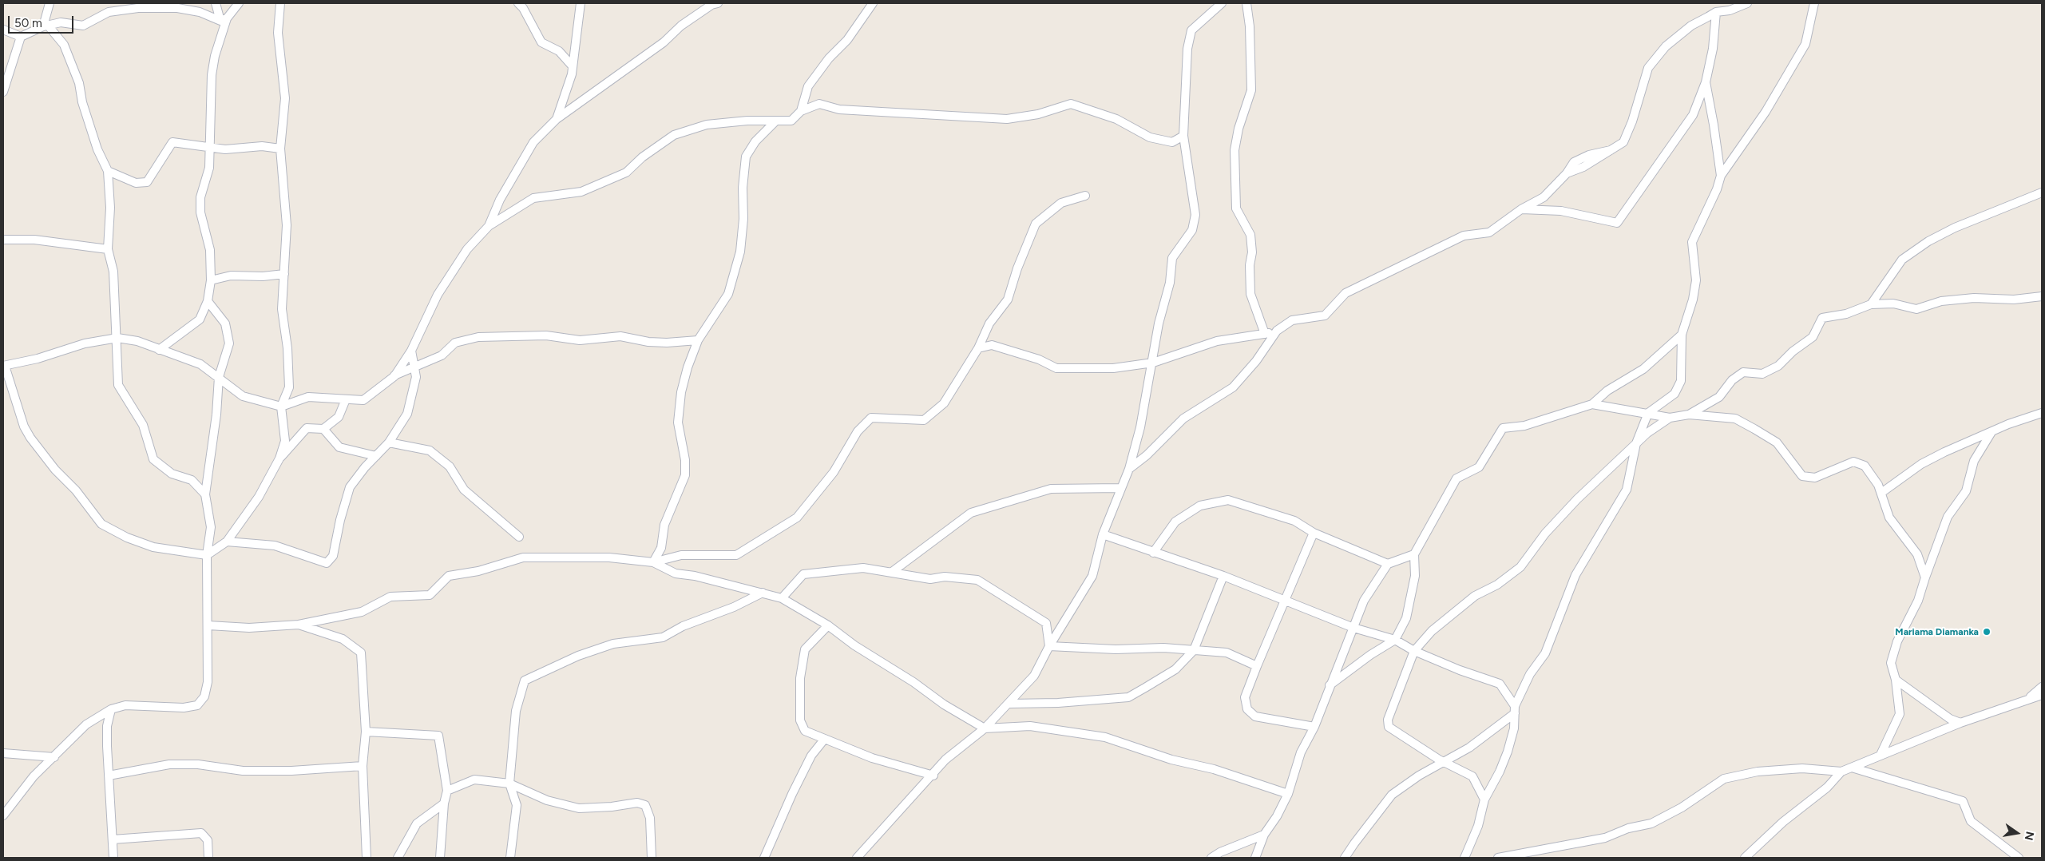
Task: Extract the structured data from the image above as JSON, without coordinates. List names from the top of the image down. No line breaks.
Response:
{"places":["Mariama Diamanka"],"scale_bar":"50 m","north":"right"}
